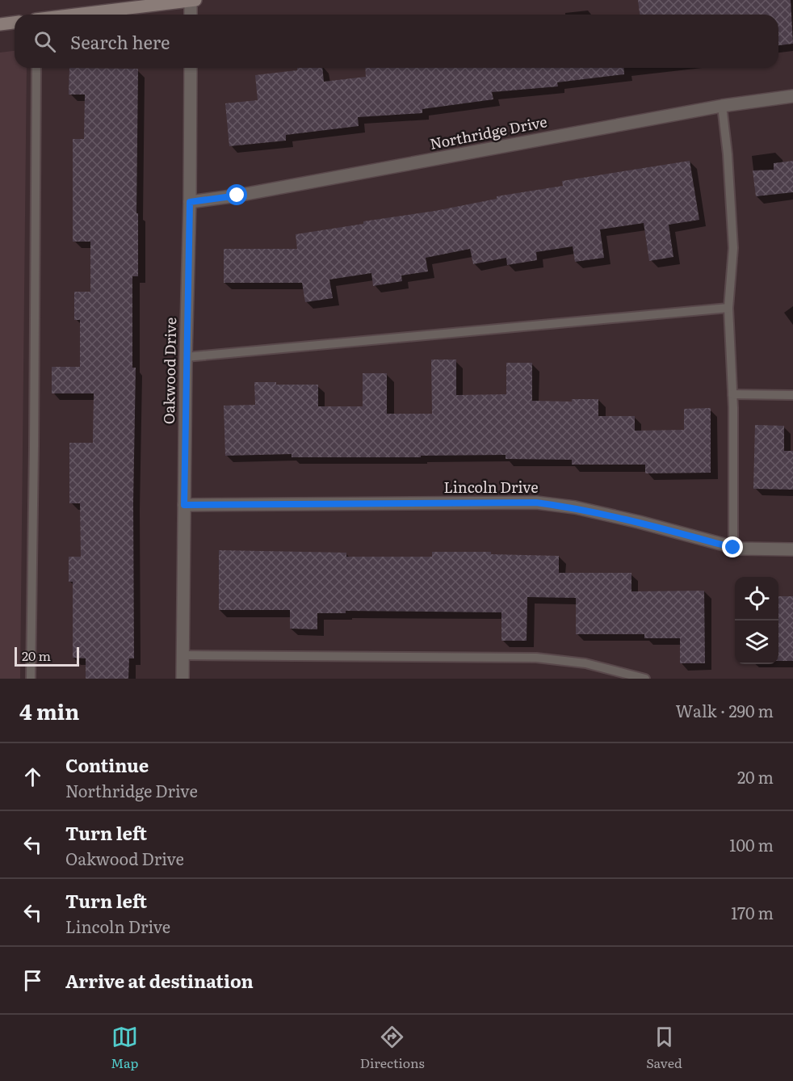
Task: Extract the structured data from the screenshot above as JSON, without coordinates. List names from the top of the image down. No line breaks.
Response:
{"streets":{"street":["Northridge Drive","Oakwood Drive","Lincoln Drive"]},"crossings":[["Northridge Drive","Oakwood Drive"],["Oakwood Drive","Lincoln Drive"]],"scale_bar":"20 m","page":{"search":"Search here","scale":"20 m","heading":["4 min","Walk · 290 m"],"list":[["Continue","Northridge Drive","20 m"],["Turn left","Oakwood Drive","100 m"],["Turn left","Lincoln Drive","170 m"],"Arrive at destination"],"nav":["Map","Directions","Saved"]}}
